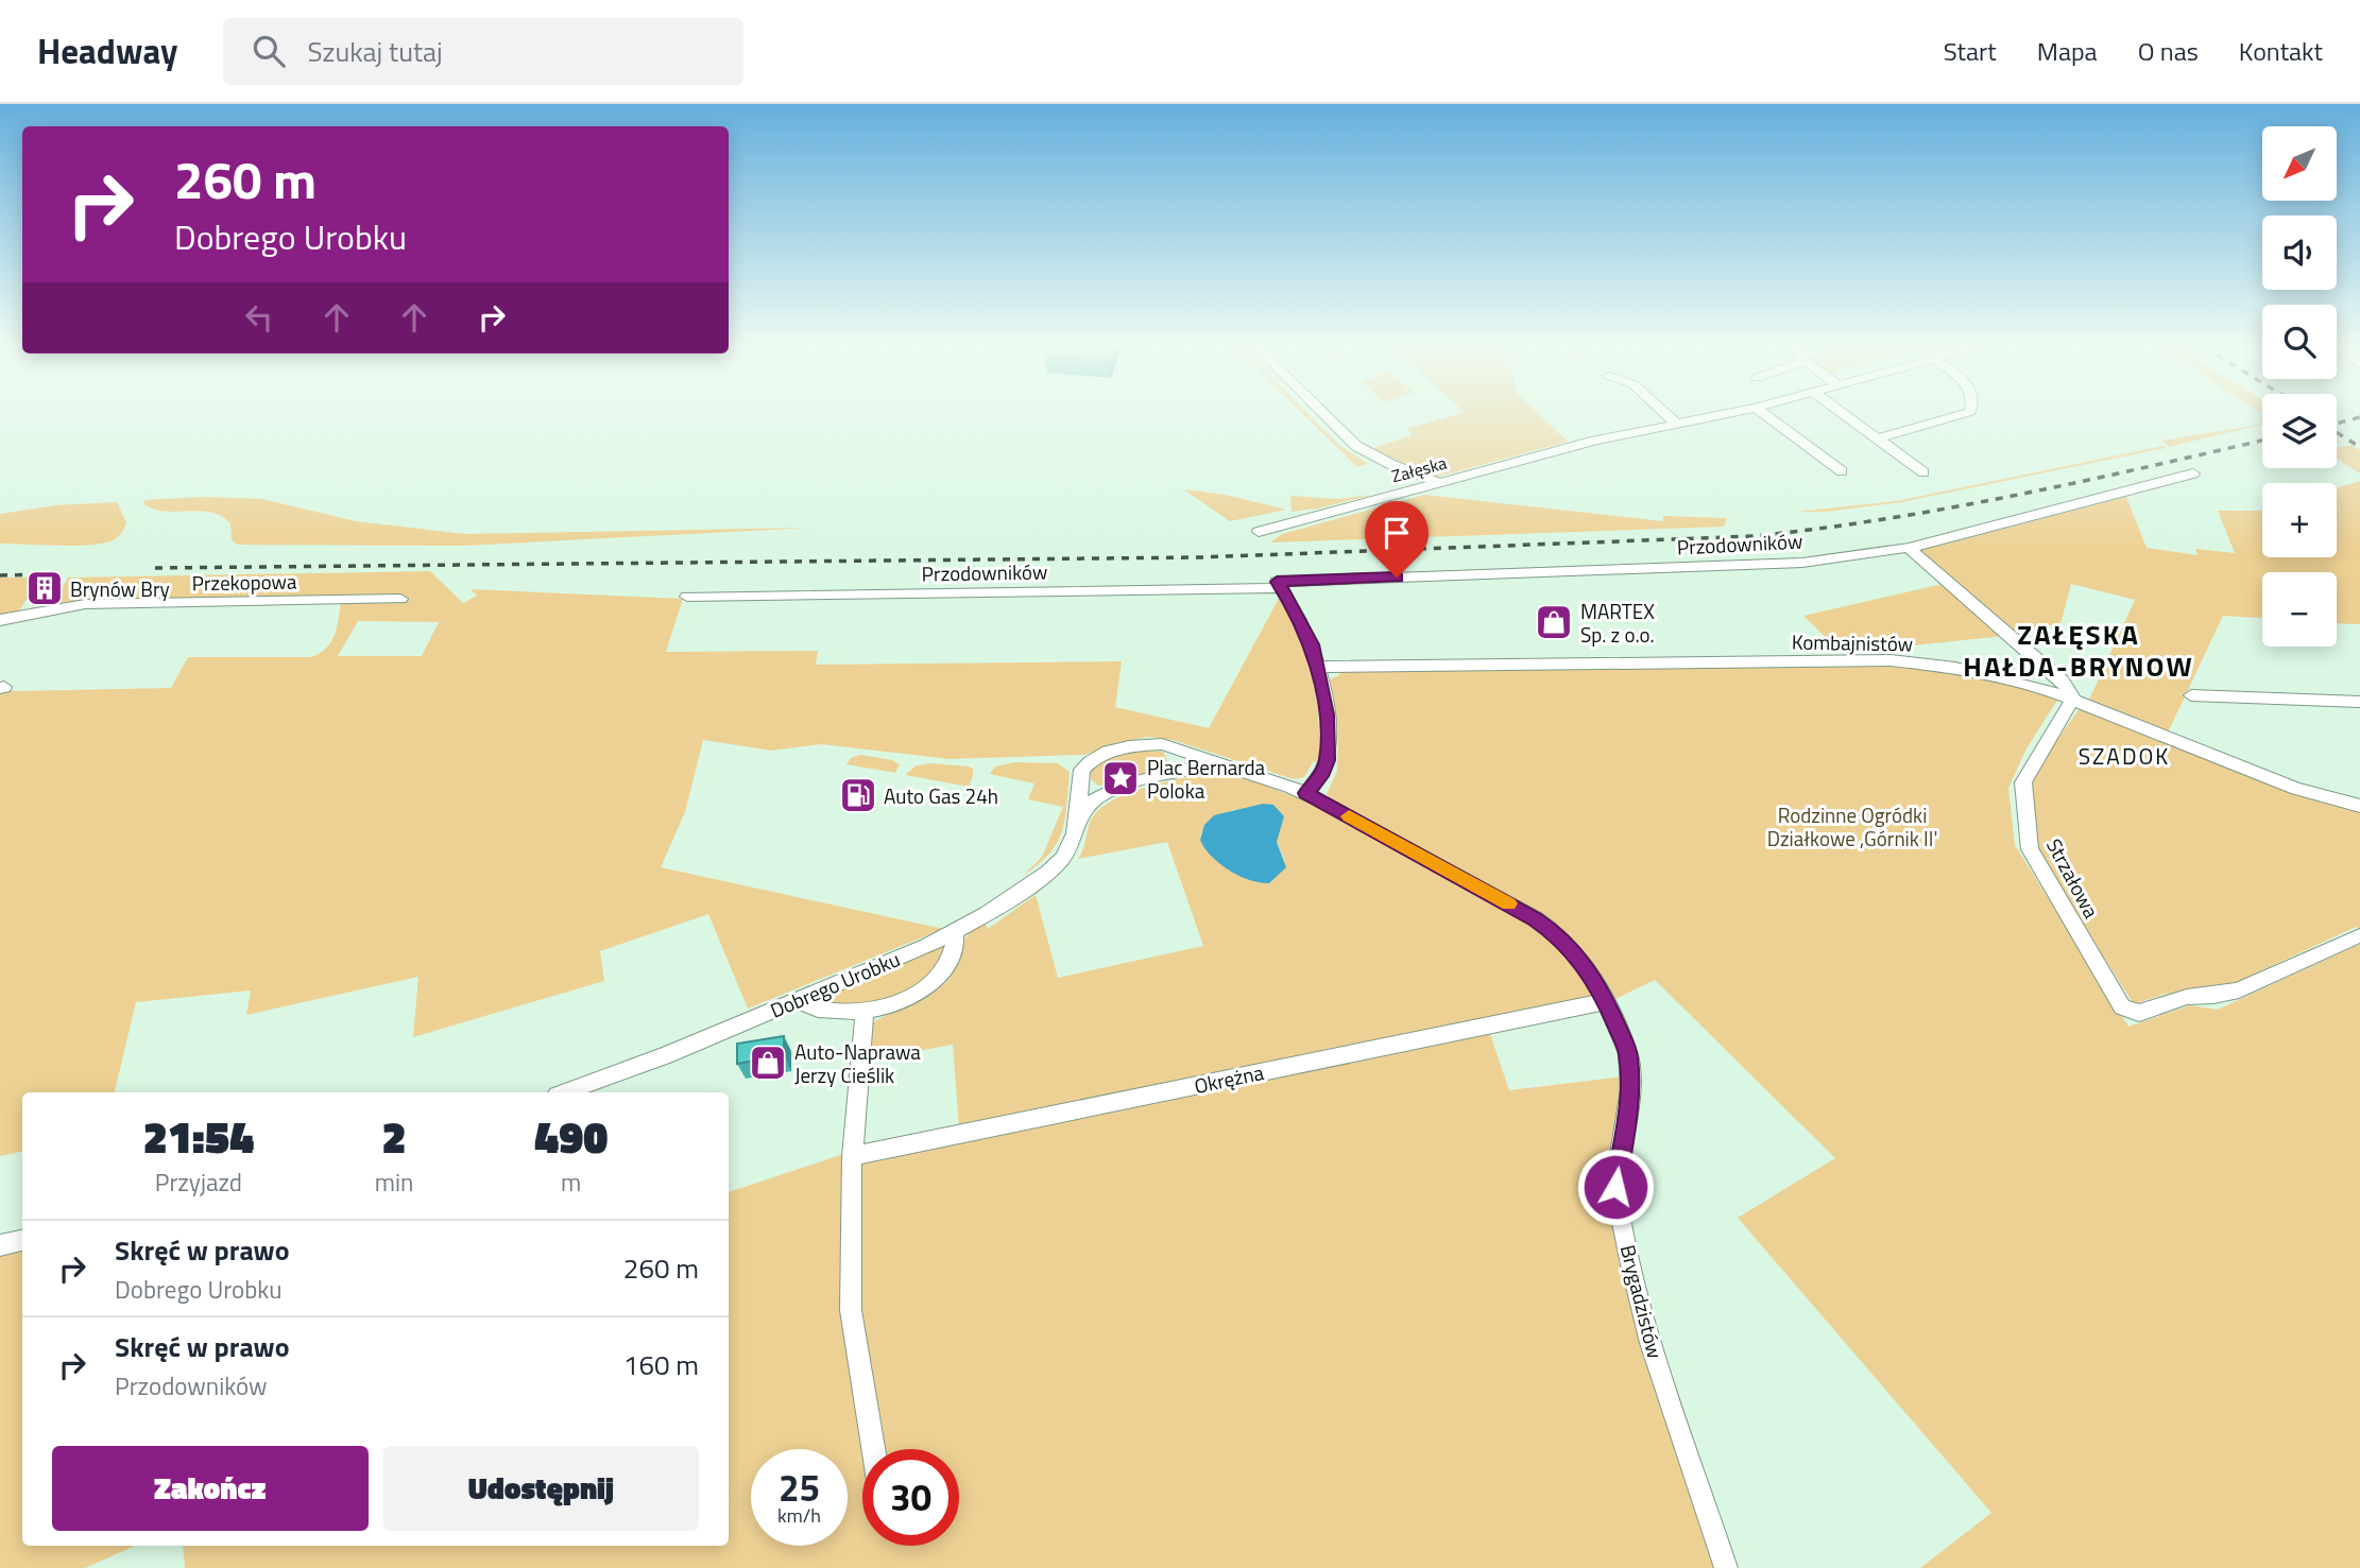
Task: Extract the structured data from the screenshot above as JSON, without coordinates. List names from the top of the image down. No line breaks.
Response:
{"streets":{"street":["Załęska","Przodowników","Przekopowa","Kombajnistów","Strzałowa","Dobrego Urobku","Okrężna","Brygadzistów"]},"crossings":[["Kombajnistów","Strzałowa"],["Okrężna","Brygadzistów"]],"districts":["ZAŁĘSKA HAŁDA-BRYNOW","SZADOK"],"parks":["Rodzinne Ogródki Działkowe ,Górnik II'"],"places":{"building":["Brynów Bry"],"shop":["MARTEX Sp. z o.o.","Auto-Naprawa Jerzy Cieślik"],"place":["Plac Bernarda Poloka"],"fuel station":["Auto Gas 24h"]},"north":"bottom left","page":{"header":"Headway","search":"Szukaj tutaj","nav":["Start","Mapa","O nas","Kontakt"],"map_buttons":["+","−"],"turn":["260 m","Dobrego Urobku"],"eta":["21:54","Przyjazd","2","min","490","m"],"list":[{"name":"Skręć w prawo","note":"Dobrego Urobku","value":"260 m"},{"name":"Skręć w prawo","note":"Przodowników","value":"160 m"}],"buttons":["Zakończ","Udostępnij"],"speed":"25 km/h","limit":"30"}}
